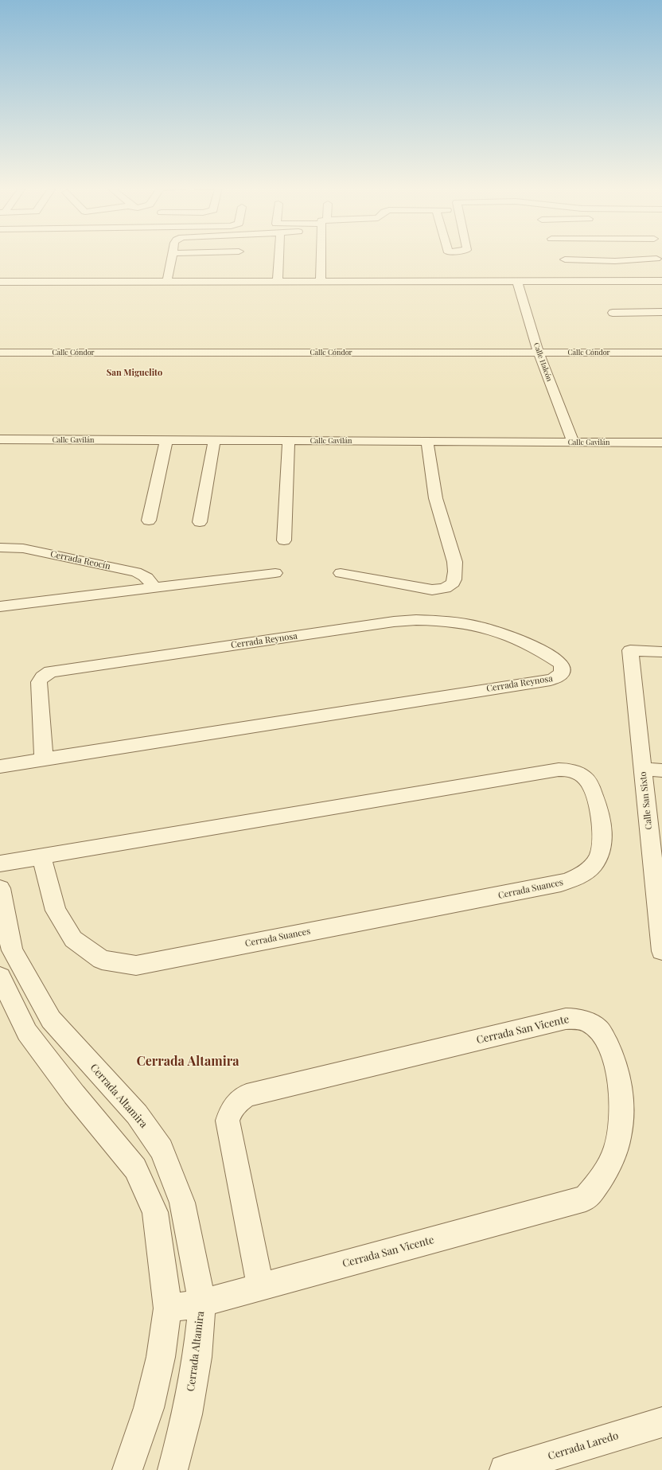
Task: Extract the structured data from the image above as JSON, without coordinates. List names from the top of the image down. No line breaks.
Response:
{"streets":{"street":["Calle Cóndor","Calle Halcón","Calle Gavilán","Cerrada Reocín","Cerrada Reynosa","Calle San Sixto","Cerrada Suances","Cerrada San Vicente","Cerrada Altamira","Cerrada Laredo"]},"crossings":[["Calle Cóndor","Calle Halcón"],["Calle Halcón","Calle Gavilán"],["Cerrada San Vicente","Cerrada Altamira"]],"districts":["San Miguelito","Cerrada Altamira"]}
